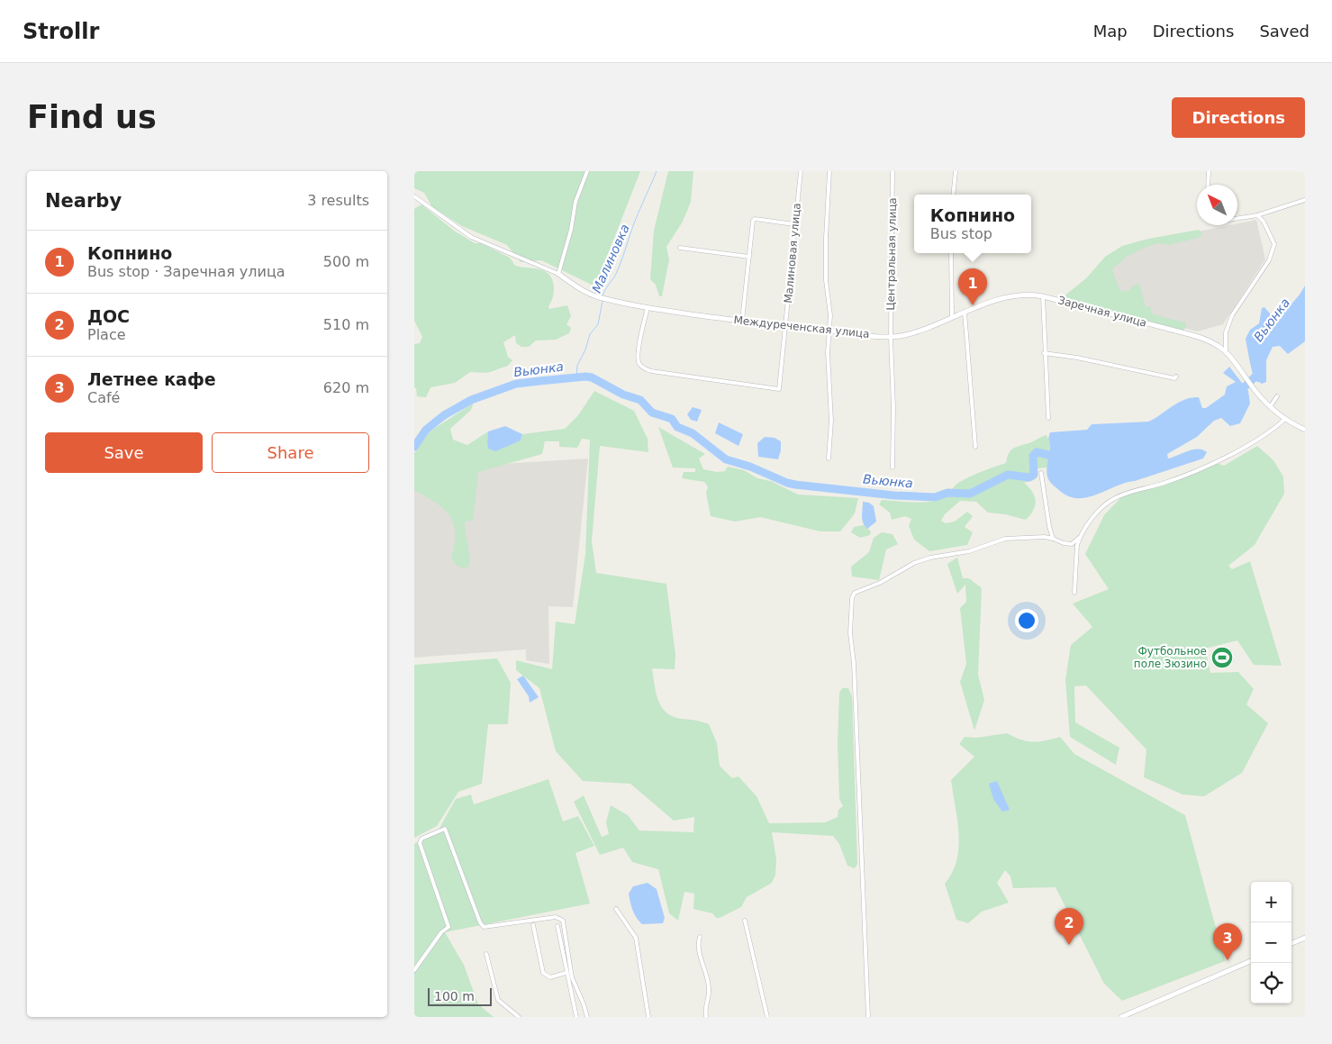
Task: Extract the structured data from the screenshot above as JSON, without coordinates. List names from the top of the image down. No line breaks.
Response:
{"streets":{"street":["Малиновая улица","Центральная улица","Заречная улица","Междуреченская улица"]},"crossings":[["Малиновая улица","Междуреченская улица"],["Центральная улица","Междуреченская улица"],["Заречная улица","Междуреченская улица"]],"water":["Малиновка","Вьюнка"],"places":{"sports":["Футбольное поле Зюзино"]},"scale_bar":"100 m","north":"top left","page":{"header":"Strollr","nav":["Map","Directions","Saved"],"buttons":["Directions",["Save","Share"]],"title":"Find us","heading":["Nearby","3 results"],"popup":["Копнино","Bus stop"],"list":[{"mark":"1","name":"Копнино","note":"Bus stop · Заречная улица","value":"500 m"},{"mark":"2","name":"ДОС","note":"Place","value":"510 m"},{"mark":"3","name":"Летнее кафе","note":"Café","value":"620 m"}],"pins":["1","2","3"],"map_buttons":["+","−"],"scale":"100 m"}}
